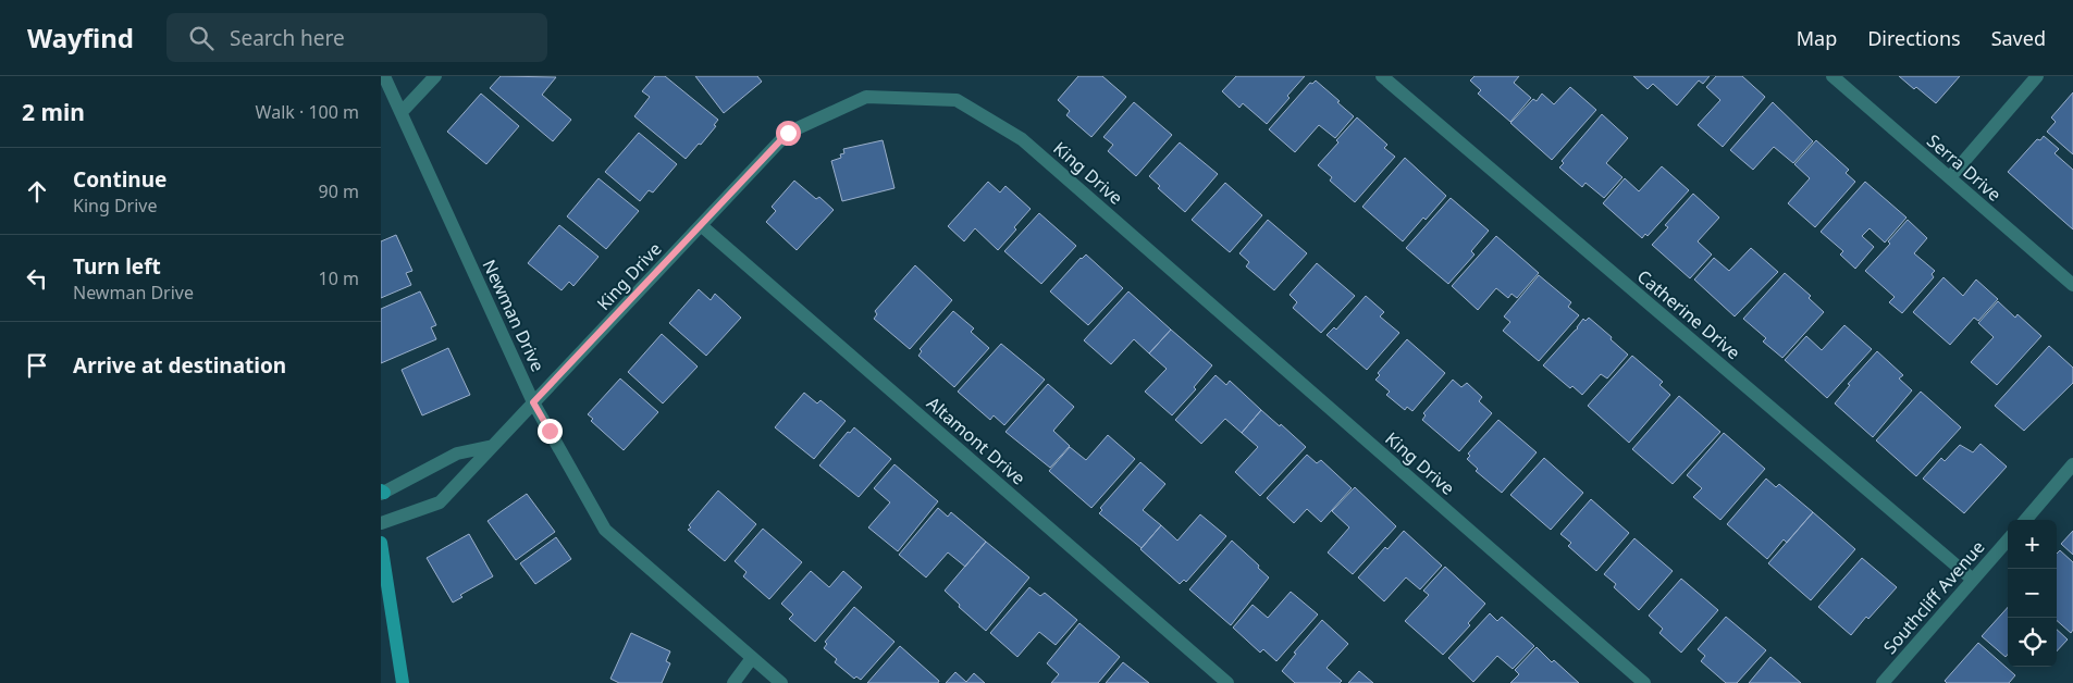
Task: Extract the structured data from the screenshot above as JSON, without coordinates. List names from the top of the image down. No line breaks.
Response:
{"streets":{"street":["Serra Drive","King Drive","Catherine Drive","Newman Drive","Altamont Drive","Southcliff Avenue"]},"crossings":[["King Drive","Newman Drive"],["King Drive","Altamont Drive"],["Catherine Drive","Southcliff Avenue"]],"page":{"header":"Wayfind","search":"Search here","nav":["Map","Directions","Saved"],"heading":["2 min","Walk · 100 m"],"list":[["Continue","King Drive","90 m"],["Turn left","Newman Drive","10 m"],"Arrive at destination"],"map_buttons":["+","−"]}}
